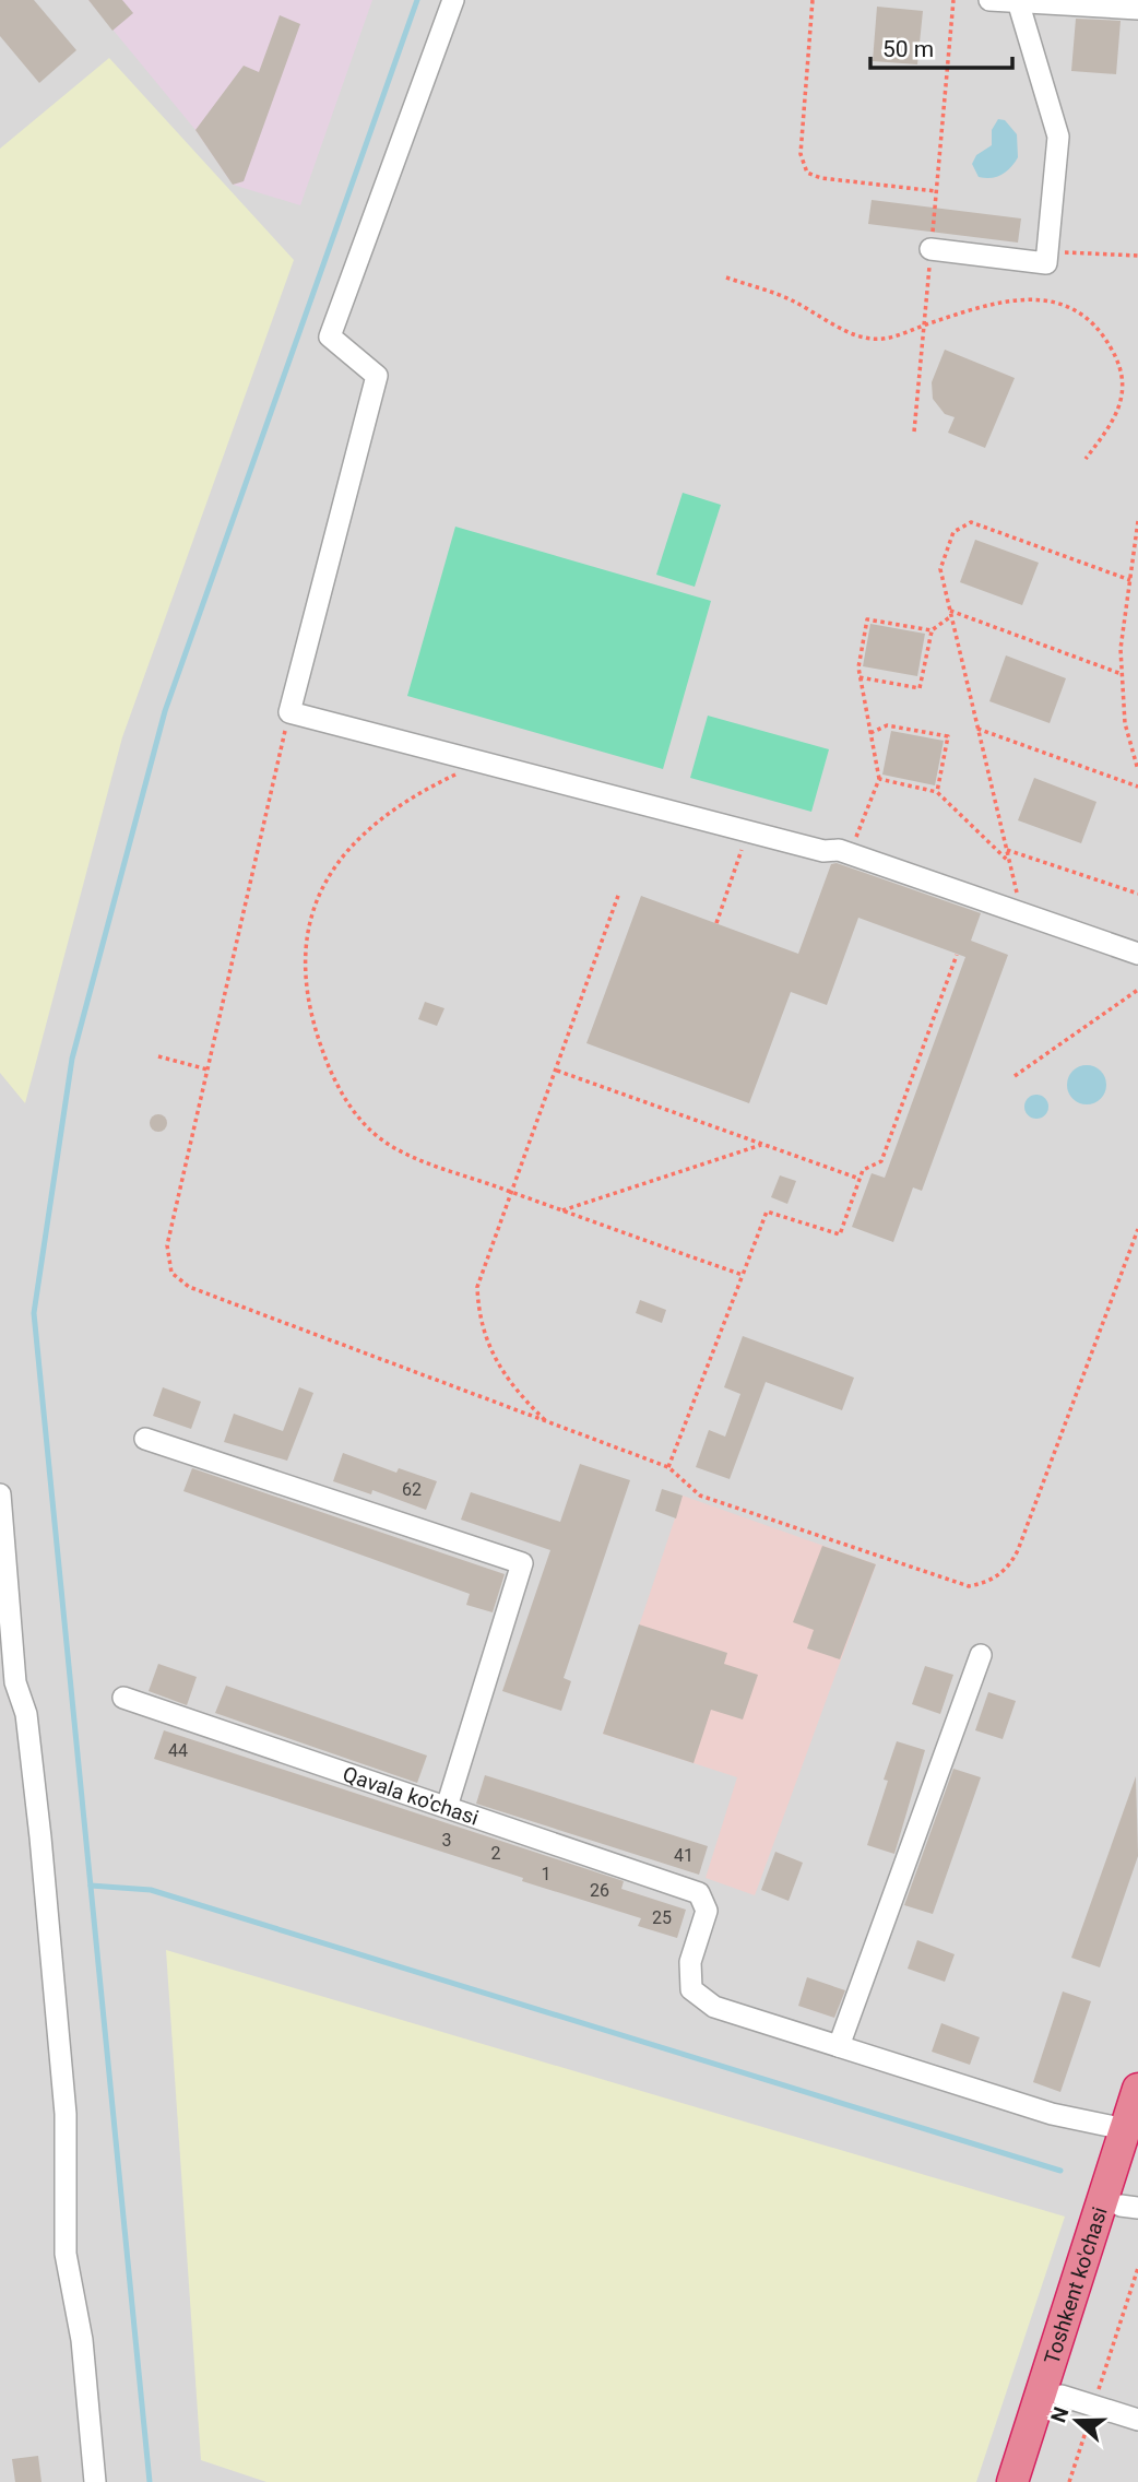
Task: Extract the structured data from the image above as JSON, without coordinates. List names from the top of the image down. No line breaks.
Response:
{"streets":{"highway":["Toshkent ko'chasi"],"street":["Qavala ko'chasi"]},"house_numbers":["62","44","3","2","41","1","26","25"],"scale_bar":"50 m","north":"left"}
